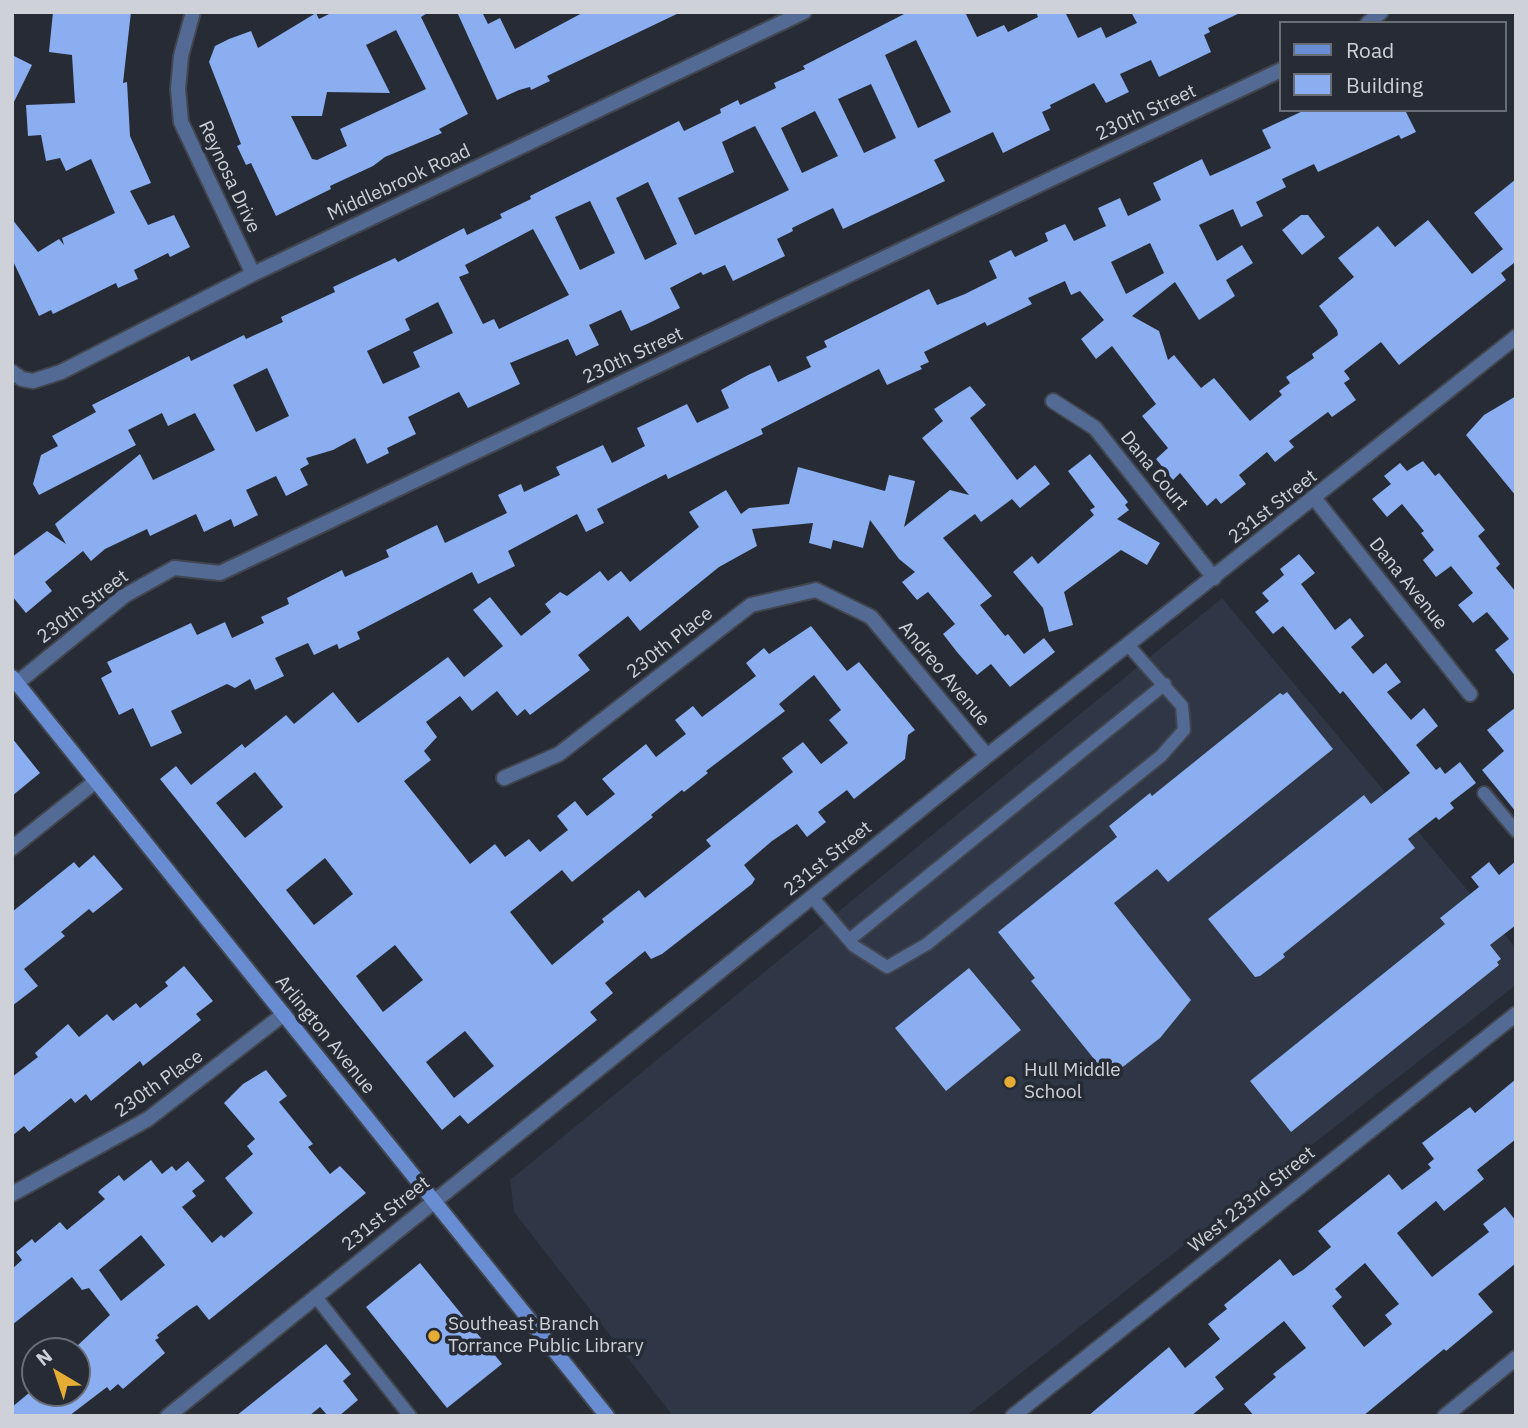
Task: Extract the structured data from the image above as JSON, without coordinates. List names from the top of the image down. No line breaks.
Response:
{"streets":{"main road":["Arlington Avenue"],"street":["230th Street","Reynosa Drive","Middlebrook Road","Dana Court","231st Street","Dana Avenue","230th Place","Andreo Avenue","West 233rd Street"]},"crossings":[["230th Street","Arlington Avenue"],["Reynosa Drive","Middlebrook Road"],["Dana Court","231st Street"],["231st Street","Dana Avenue"],["231st Street","Andreo Avenue"],["231st Street","Arlington Avenue"],["230th Place","Andreo Avenue"],["230th Place","Arlington Avenue"]],"places":["Hull Middle School","Southeast Branch Torrance Public Library"],"legend":["Road","Building"],"north":"top left"}
